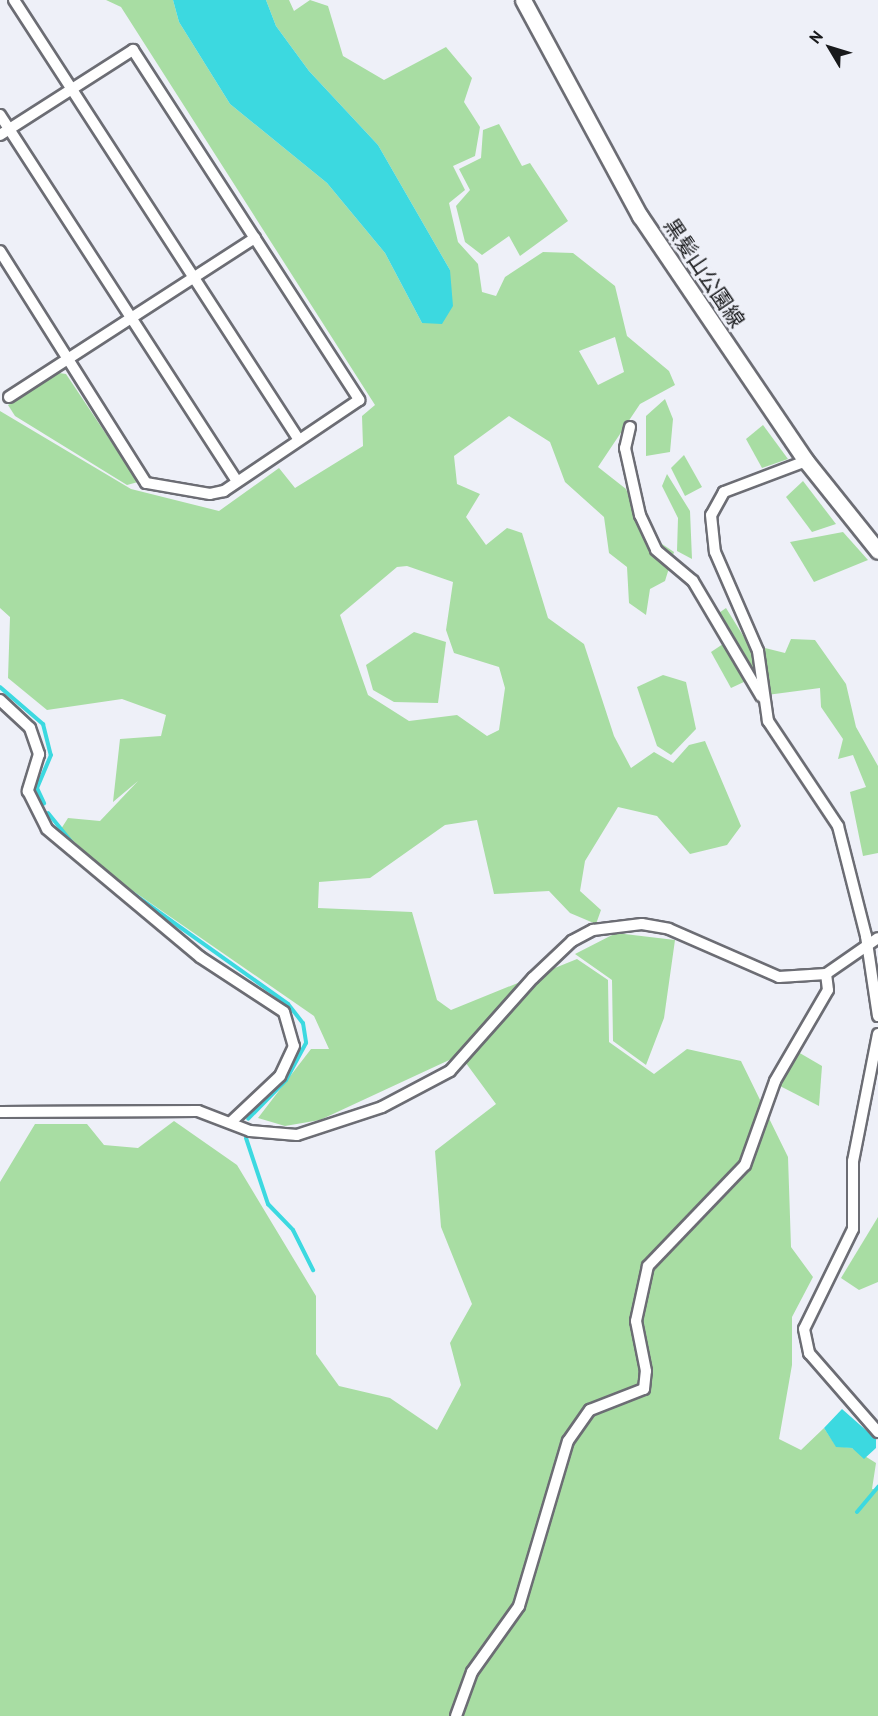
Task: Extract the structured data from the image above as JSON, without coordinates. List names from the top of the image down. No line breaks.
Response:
{"streets":{"main road":["黒髪山公園線"]},"north":"top left"}
